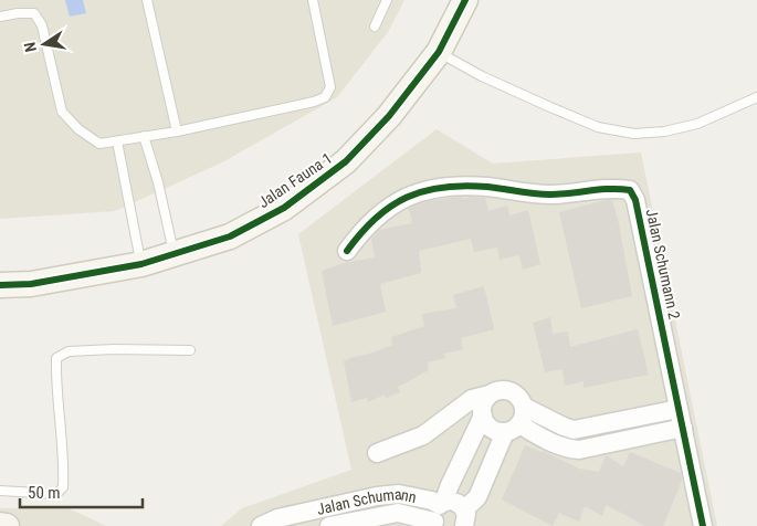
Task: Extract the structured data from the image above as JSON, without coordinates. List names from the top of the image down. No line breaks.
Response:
{"streets":{"street":["Jalan Fauna 1","Jalan Schumann 2","Jalan Schumann"]},"scale_bar":"50 m","north":"left"}
